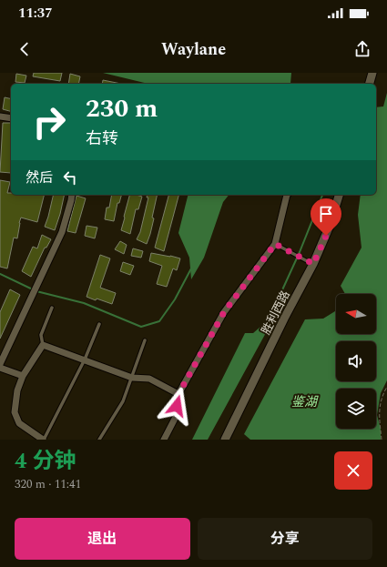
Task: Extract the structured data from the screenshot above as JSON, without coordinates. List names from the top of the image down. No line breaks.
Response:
{"streets":{"street":["胜利西路"]},"water":["鉴湖"],"north":"left","page":{"status":"11:37","header":"Waylane","turn":["230 m","右转"],"then":"然后","heading":["4 分钟","320 m · 11:41"],"buttons":["退出","分享"]}}
